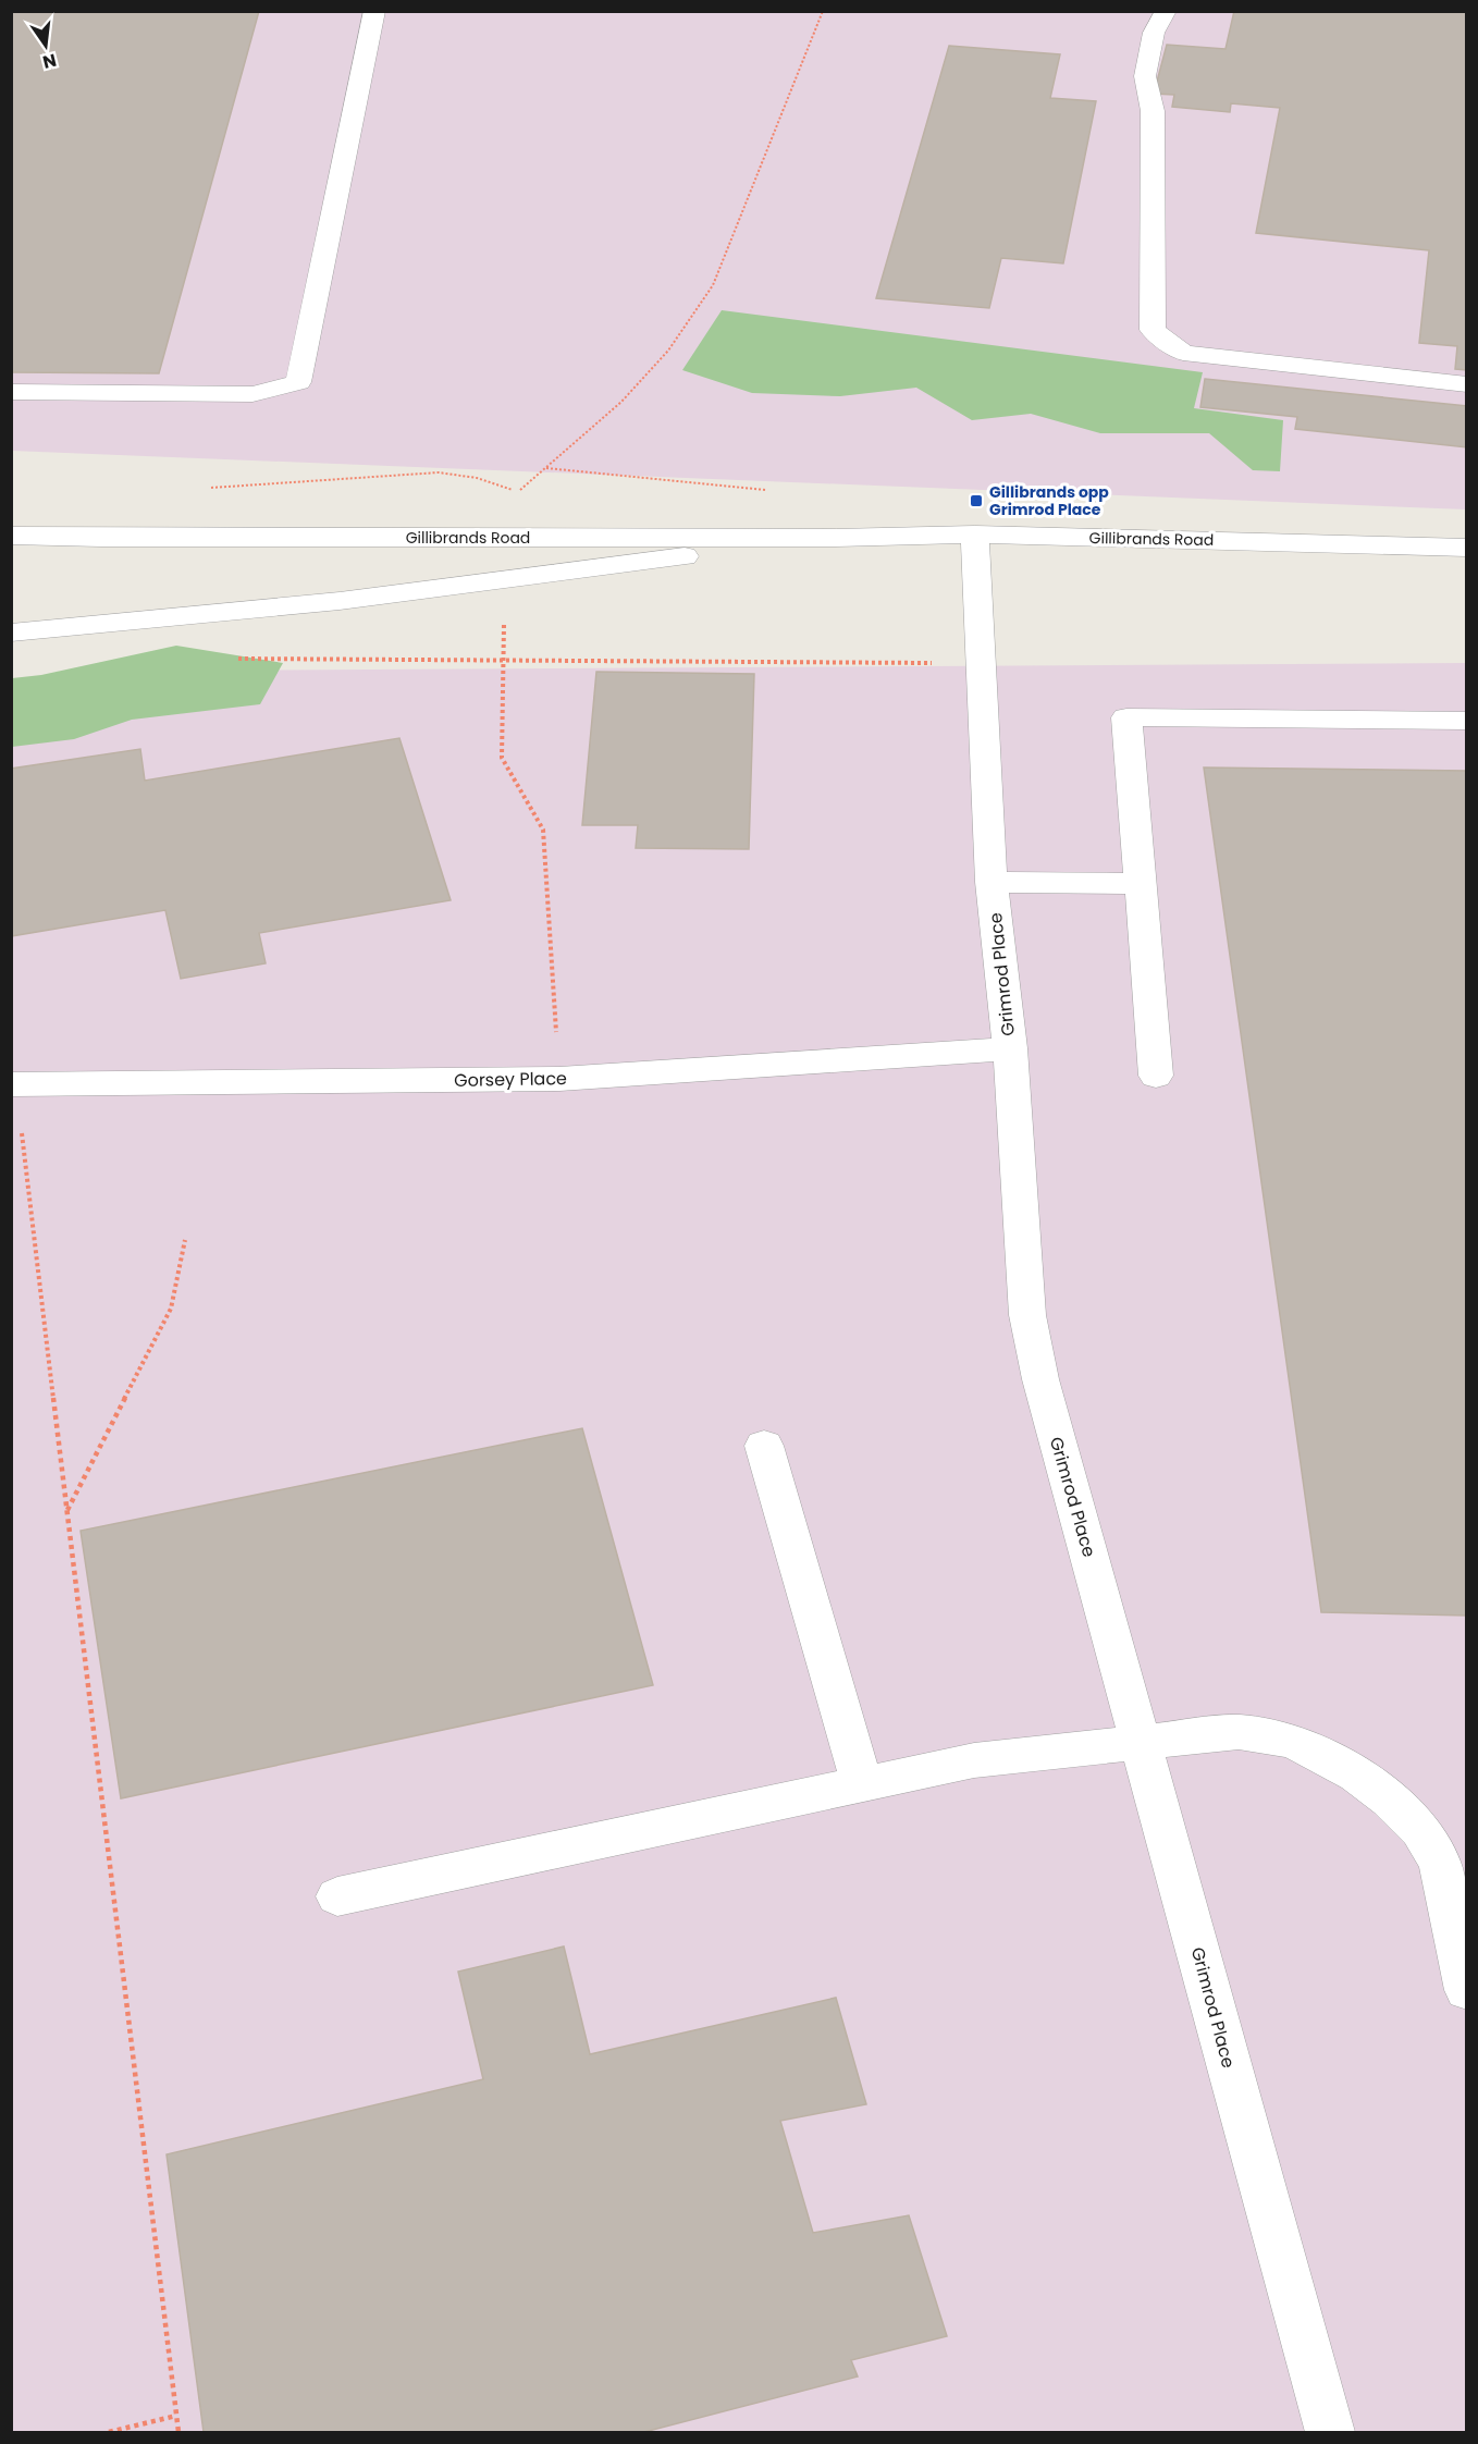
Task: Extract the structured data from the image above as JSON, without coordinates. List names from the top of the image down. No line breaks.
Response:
{"streets":{"street":["Gillibrands Road","Grimrod Place","Gorsey Place"]},"crossings":[["Gillibrands Road","Grimrod Place"],["Grimrod Place","Gorsey Place"]],"places":{"transit":["Gillibrands opp Grimrod Place"]},"north":"bottom"}
